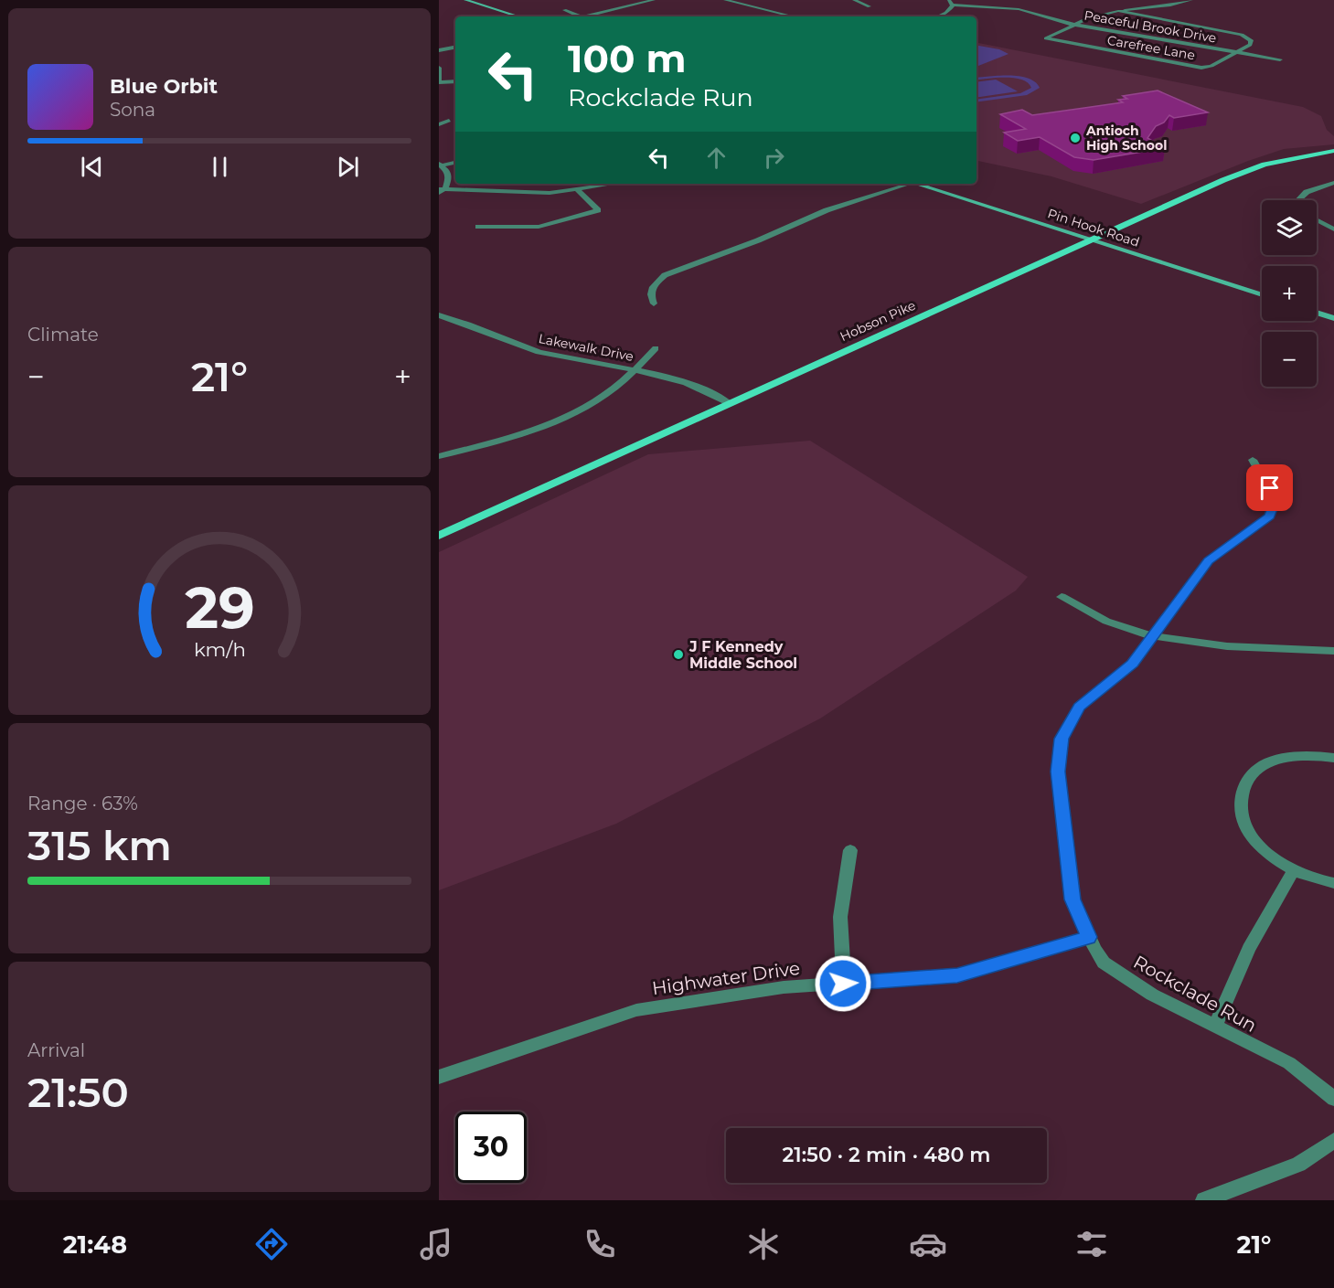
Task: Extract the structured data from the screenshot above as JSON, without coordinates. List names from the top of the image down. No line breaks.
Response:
{"streets":{"main road":["Hobson Pike"],"street":["Peaceful Brook Drive","Carefree Lane","Pin Hook Road","Lakewalk Drive","Highwater Drive","Rockclade Run"]},"crossings":[["Peaceful Brook Drive","Carefree Lane"],["Pin Hook Road","Hobson Pike"],["Hobson Pike","Lakewalk Drive"],["Highwater Drive","Rockclade Run"]],"places":["Antioch High School","J F Kennedy Middle School"],"page":{"turn":["100 m","Rockclade Run"],"song":["Blue Orbit","Sona"],"map_buttons":["+","−"],"tile":["Climate",["Range · 63%","315 km"],["Arrival","21:50"]],"heat":["−","21°","+"],"limit":"30","trip":"21:50 · 2 min · 480 m","tabs":["21:48","21°"],"gauge":["29","km/h"]}}
